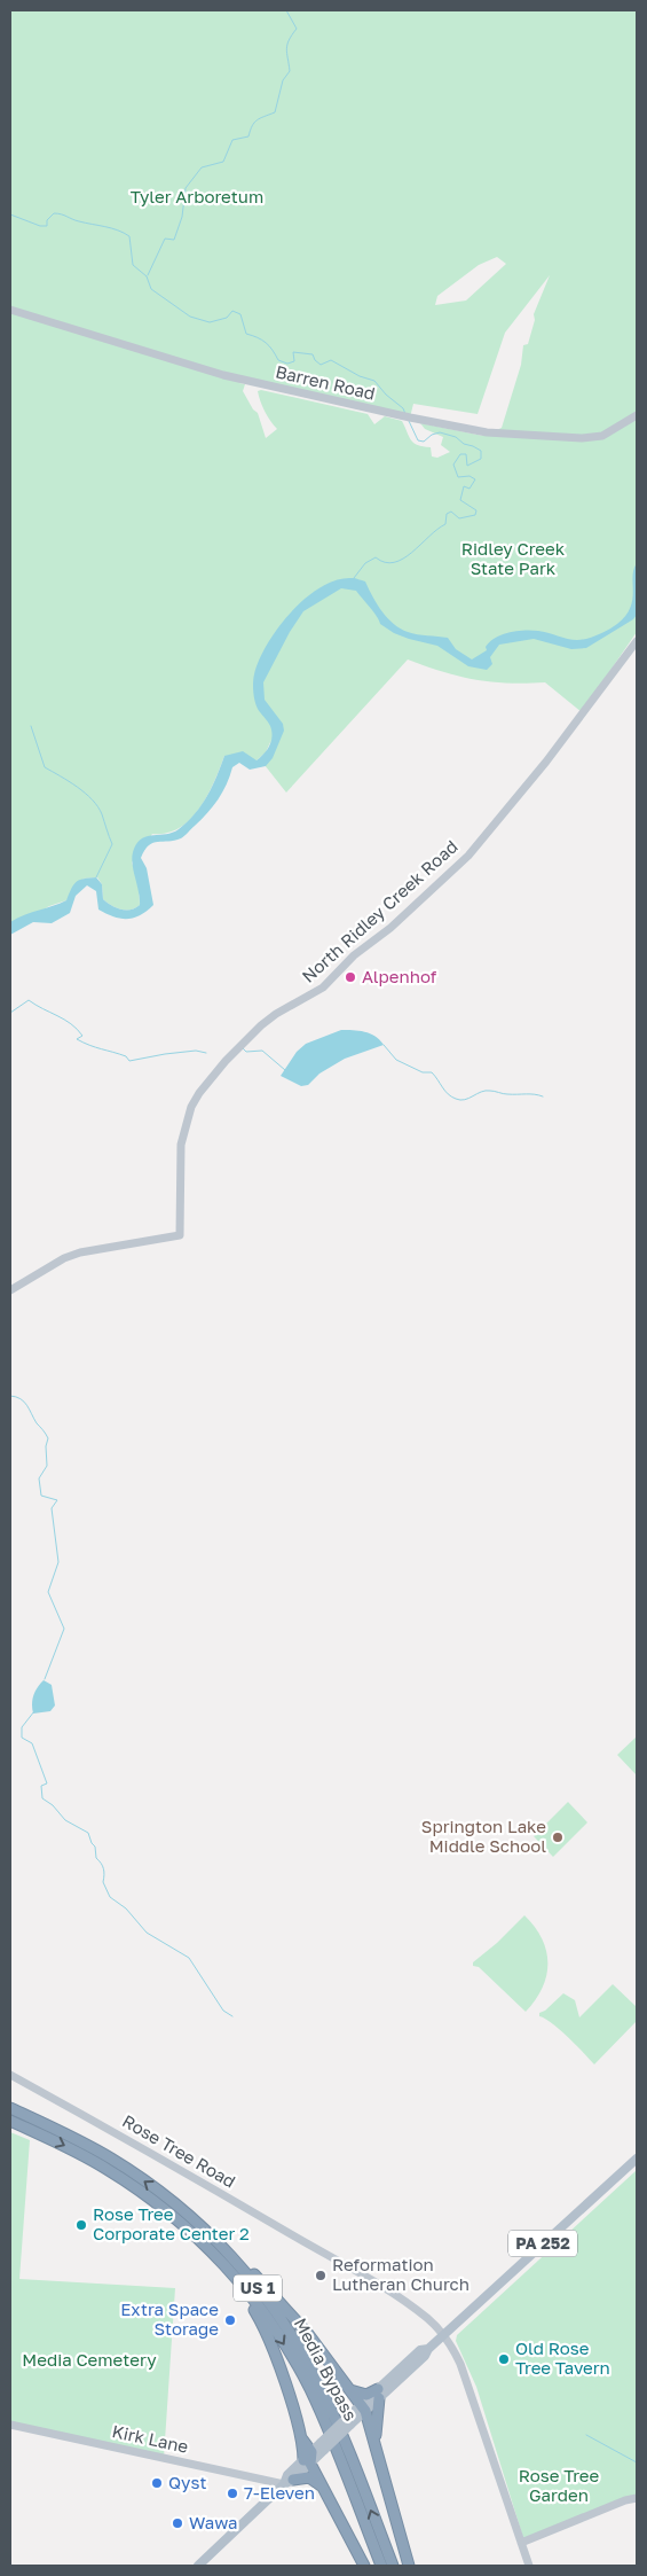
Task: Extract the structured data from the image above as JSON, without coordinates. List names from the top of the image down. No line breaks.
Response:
{"streets":{"highway":["US 1","Media Bypass"],"main road":["PA 252"],"street":["Barren Road","North Ridley Creek Road","Rose Tree Road","Kirk Lane"]},"crossings":[["Rose Tree Road","PA 252"],["PA 252","Kirk Lane"]],"parks":["Tyler Arboretum","Ridley Creek State Park","Media Cemetery","Rose Tree Garden"],"places":["Alpenhof","Springton Lake Middle School","Rose Tree Corporate Center 2","Reformation Lutheran Church","Extra Space Storage","Old Rose Tree Tavern","Qyst","7-Eleven","Wawa"]}
